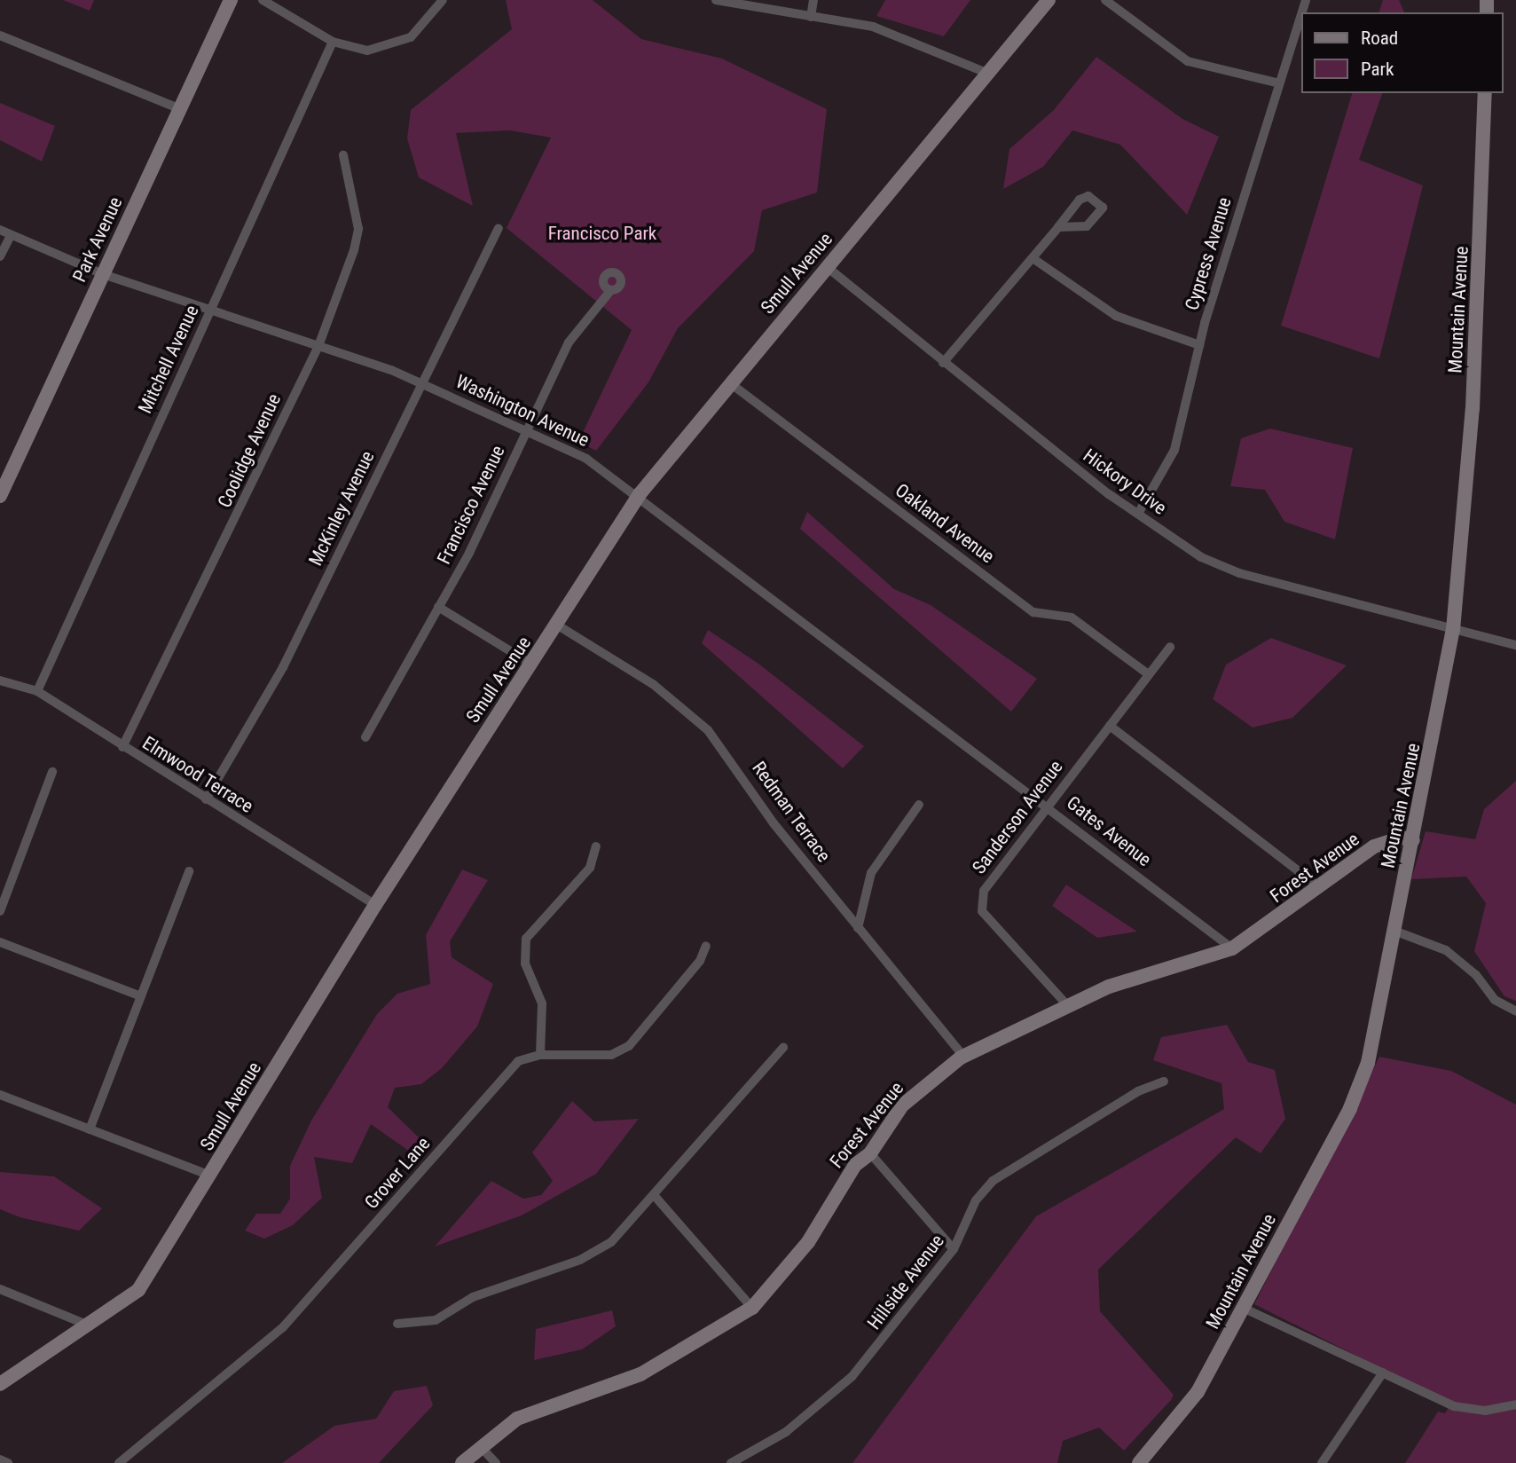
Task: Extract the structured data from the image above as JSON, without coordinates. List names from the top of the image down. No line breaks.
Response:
{"streets":{"street":["Park Avenue","Cypress Avenue","Smull Avenue","Mountain Avenue","Mitchell Avenue","Washington Avenue","Coolidge Avenue","Hickory Drive","Francisco Avenue","McKinley Avenue","Oakland Avenue","Elmwood Terrace","Redman Terrace","Sanderson Avenue","Gates Avenue","Forest Avenue","Grover Lane","Hillside Avenue"]},"crossings":[["Park Avenue","Washington Avenue"],["Cypress Avenue","Hickory Drive"],["Smull Avenue","Washington Avenue"],["Smull Avenue","Hickory Drive"],["Smull Avenue","Oakland Avenue"],["Smull Avenue","Elmwood Terrace"],["Smull Avenue","Redman Terrace"],["Mountain Avenue","Hickory Drive"],["Mountain Avenue","Forest Avenue"],["Mitchell Avenue","Washington Avenue"],["Mitchell Avenue","Elmwood Terrace"],["Washington Avenue","Coolidge Avenue"],["Washington Avenue","Francisco Avenue"],["Washington Avenue","McKinley Avenue"],["Washington Avenue","Gates Avenue"],["Coolidge Avenue","Elmwood Terrace"],["McKinley Avenue","Elmwood Terrace"],["Oakland Avenue","Sanderson Avenue"],["Redman Terrace","Forest Avenue"],["Sanderson Avenue","Gates Avenue"],["Sanderson Avenue","Forest Avenue"],["Gates Avenue","Forest Avenue"]],"parks":["Francisco Park"],"legend":["Road","Park"]}
